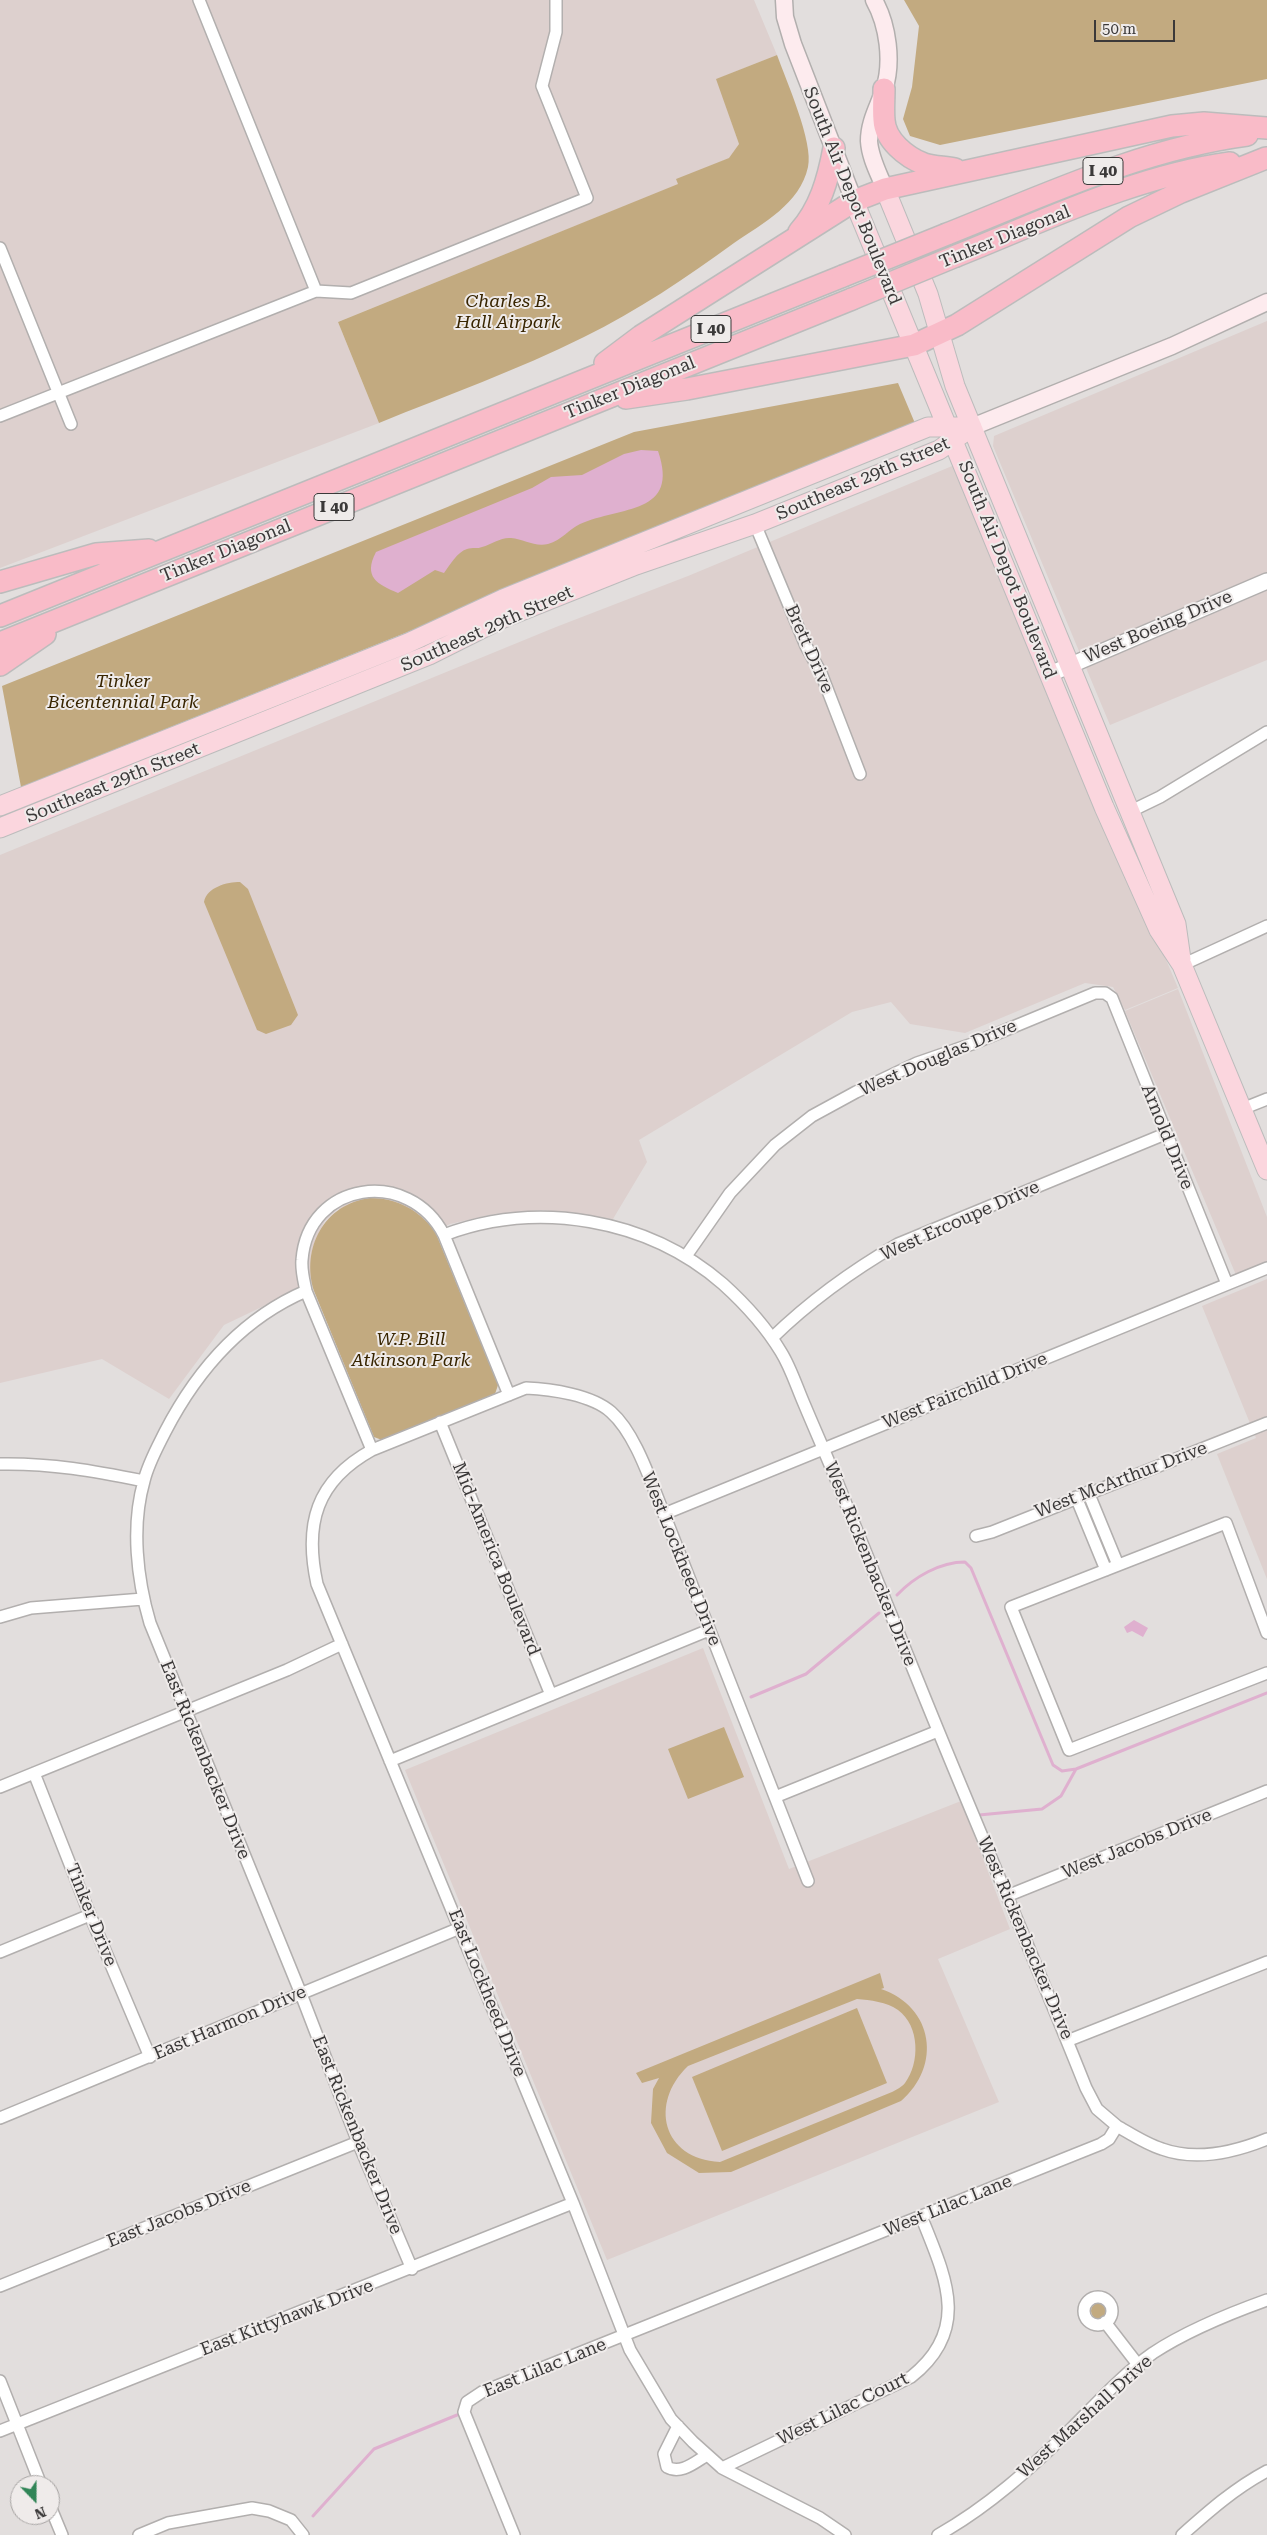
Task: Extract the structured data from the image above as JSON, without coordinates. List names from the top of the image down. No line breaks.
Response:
{"streets":{"highway":["I 40","Tinker Diagonal"],"main road":["South Air Depot Boulevard","Southeast 29th Street"],"street":["West Boeing Drive","Brett Drive","West Douglas Drive","Arnold Drive","West Ercoupe Drive","West Fairchild Drive","West McArthur Drive","Mid-America Boulevard","West Lockheed Drive","West Rickenbacker Drive","East Rickenbacker Drive","West Jacobs Drive","Tinker Drive","East Lockheed Drive","East Harmon Drive","West Lilac Lane","East Jacobs Drive","East Kittyhawk Drive","East Lilac Lane","West Lilac Court","West Marshall Drive"]},"crossings":[["South Air Depot Boulevard","Southeast 29th Street"],["South Air Depot Boulevard","West Boeing Drive"],["Southeast 29th Street","Brett Drive"],["West Douglas Drive","Arnold Drive"],["West Douglas Drive","West Rickenbacker Drive"],["Arnold Drive","West Ercoupe Drive"],["Arnold Drive","West Fairchild Drive"],["West Ercoupe Drive","West Rickenbacker Drive"],["West Fairchild Drive","West Lockheed Drive"],["West Fairchild Drive","West Rickenbacker Drive"],["Mid-America Boulevard","West Lockheed Drive"],["Mid-America Boulevard","East Lockheed Drive"],["West Lockheed Drive","East Lockheed Drive"],["West Rickenbacker Drive","West Jacobs Drive"],["West Rickenbacker Drive","West Lilac Lane"],["East Rickenbacker Drive","East Harmon Drive"],["East Rickenbacker Drive","East Jacobs Drive"],["East Rickenbacker Drive","East Kittyhawk Drive"],["Tinker Drive","East Harmon Drive"],["East Lockheed Drive","East Harmon Drive"],["East Lockheed Drive","West Lilac Lane"],["East Lockheed Drive","East Kittyhawk Drive"],["East Lockheed Drive","East Lilac Lane"],["East Lockheed Drive","West Lilac Court"],["West Lilac Lane","East Lilac Lane"],["West Lilac Lane","West Lilac Court"]],"parks":["Charles B. Hall Airpark","Tinker Bicentennial Park","W.P. Bill Atkinson Park"],"scale_bar":"50 m","north":"bottom"}
